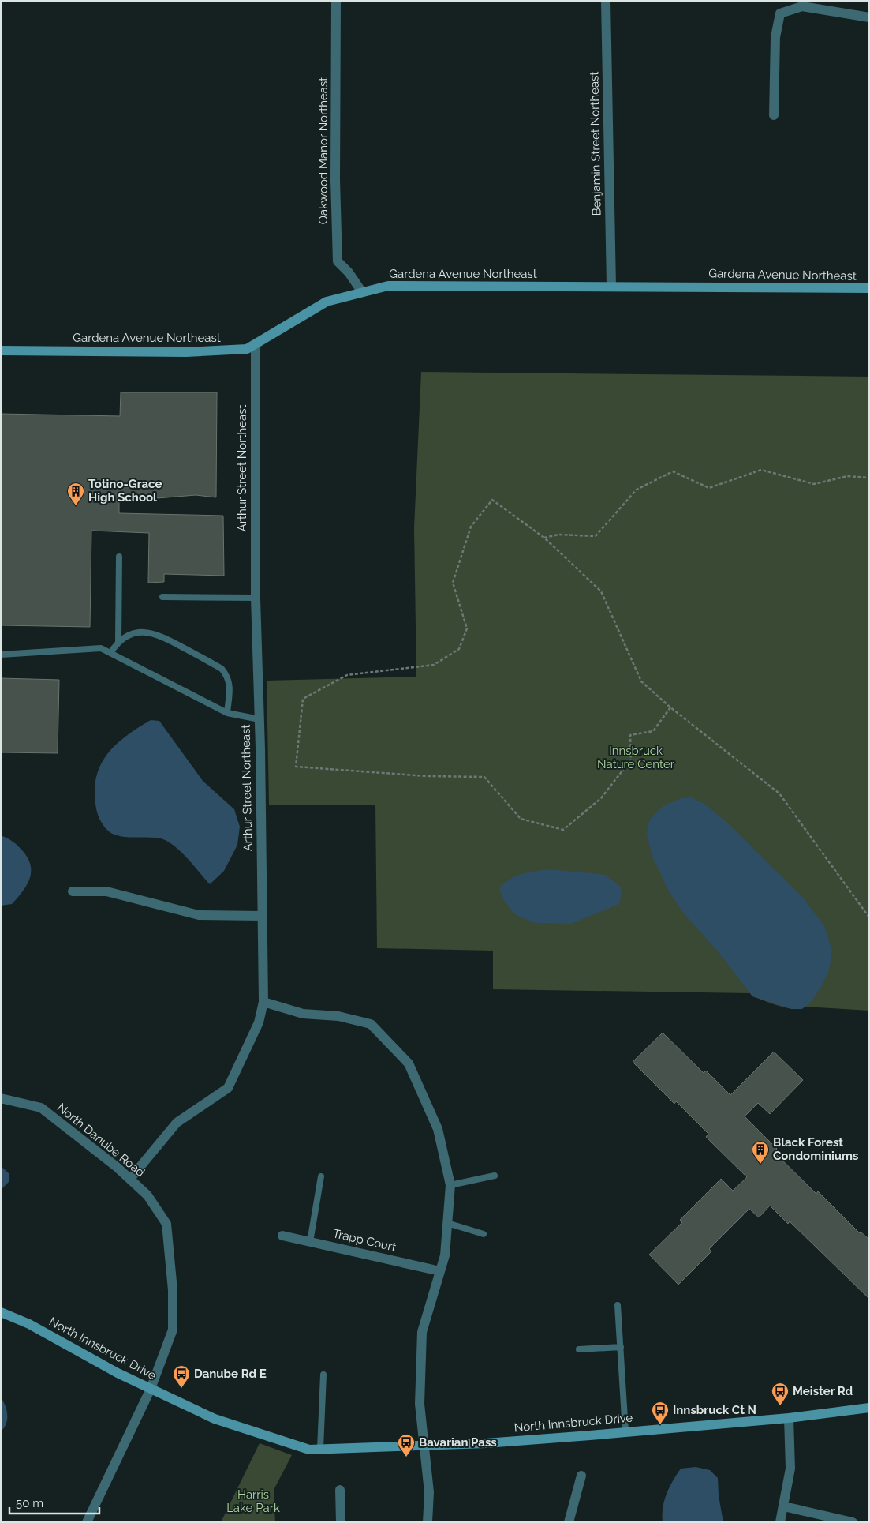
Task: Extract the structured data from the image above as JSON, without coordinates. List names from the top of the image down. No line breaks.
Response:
{"streets":{"street":["Benjamin Street Northeast","Oakwood Manor Northeast","Gardena Avenue Northeast","Arthur Street Northeast","North Danube Road","Trapp Court","North Innsbruck Drive"]},"crossings":[["Benjamin Street Northeast","Gardena Avenue Northeast"],["Oakwood Manor Northeast","Gardena Avenue Northeast"],["Gardena Avenue Northeast","Arthur Street Northeast"],["Arthur Street Northeast","North Danube Road"],["North Danube Road","North Innsbruck Drive"]],"parks":["Innsbruck Nature Center","Harris Lake Park"],"places":{"building":["Totino-Grace High School","Black Forest Condominiums"],"bus stop":["Danube Rd E","Meister Rd","Innsbruck Ct N","Bavarian Pass"]},"scale_bar":"50 m"}
